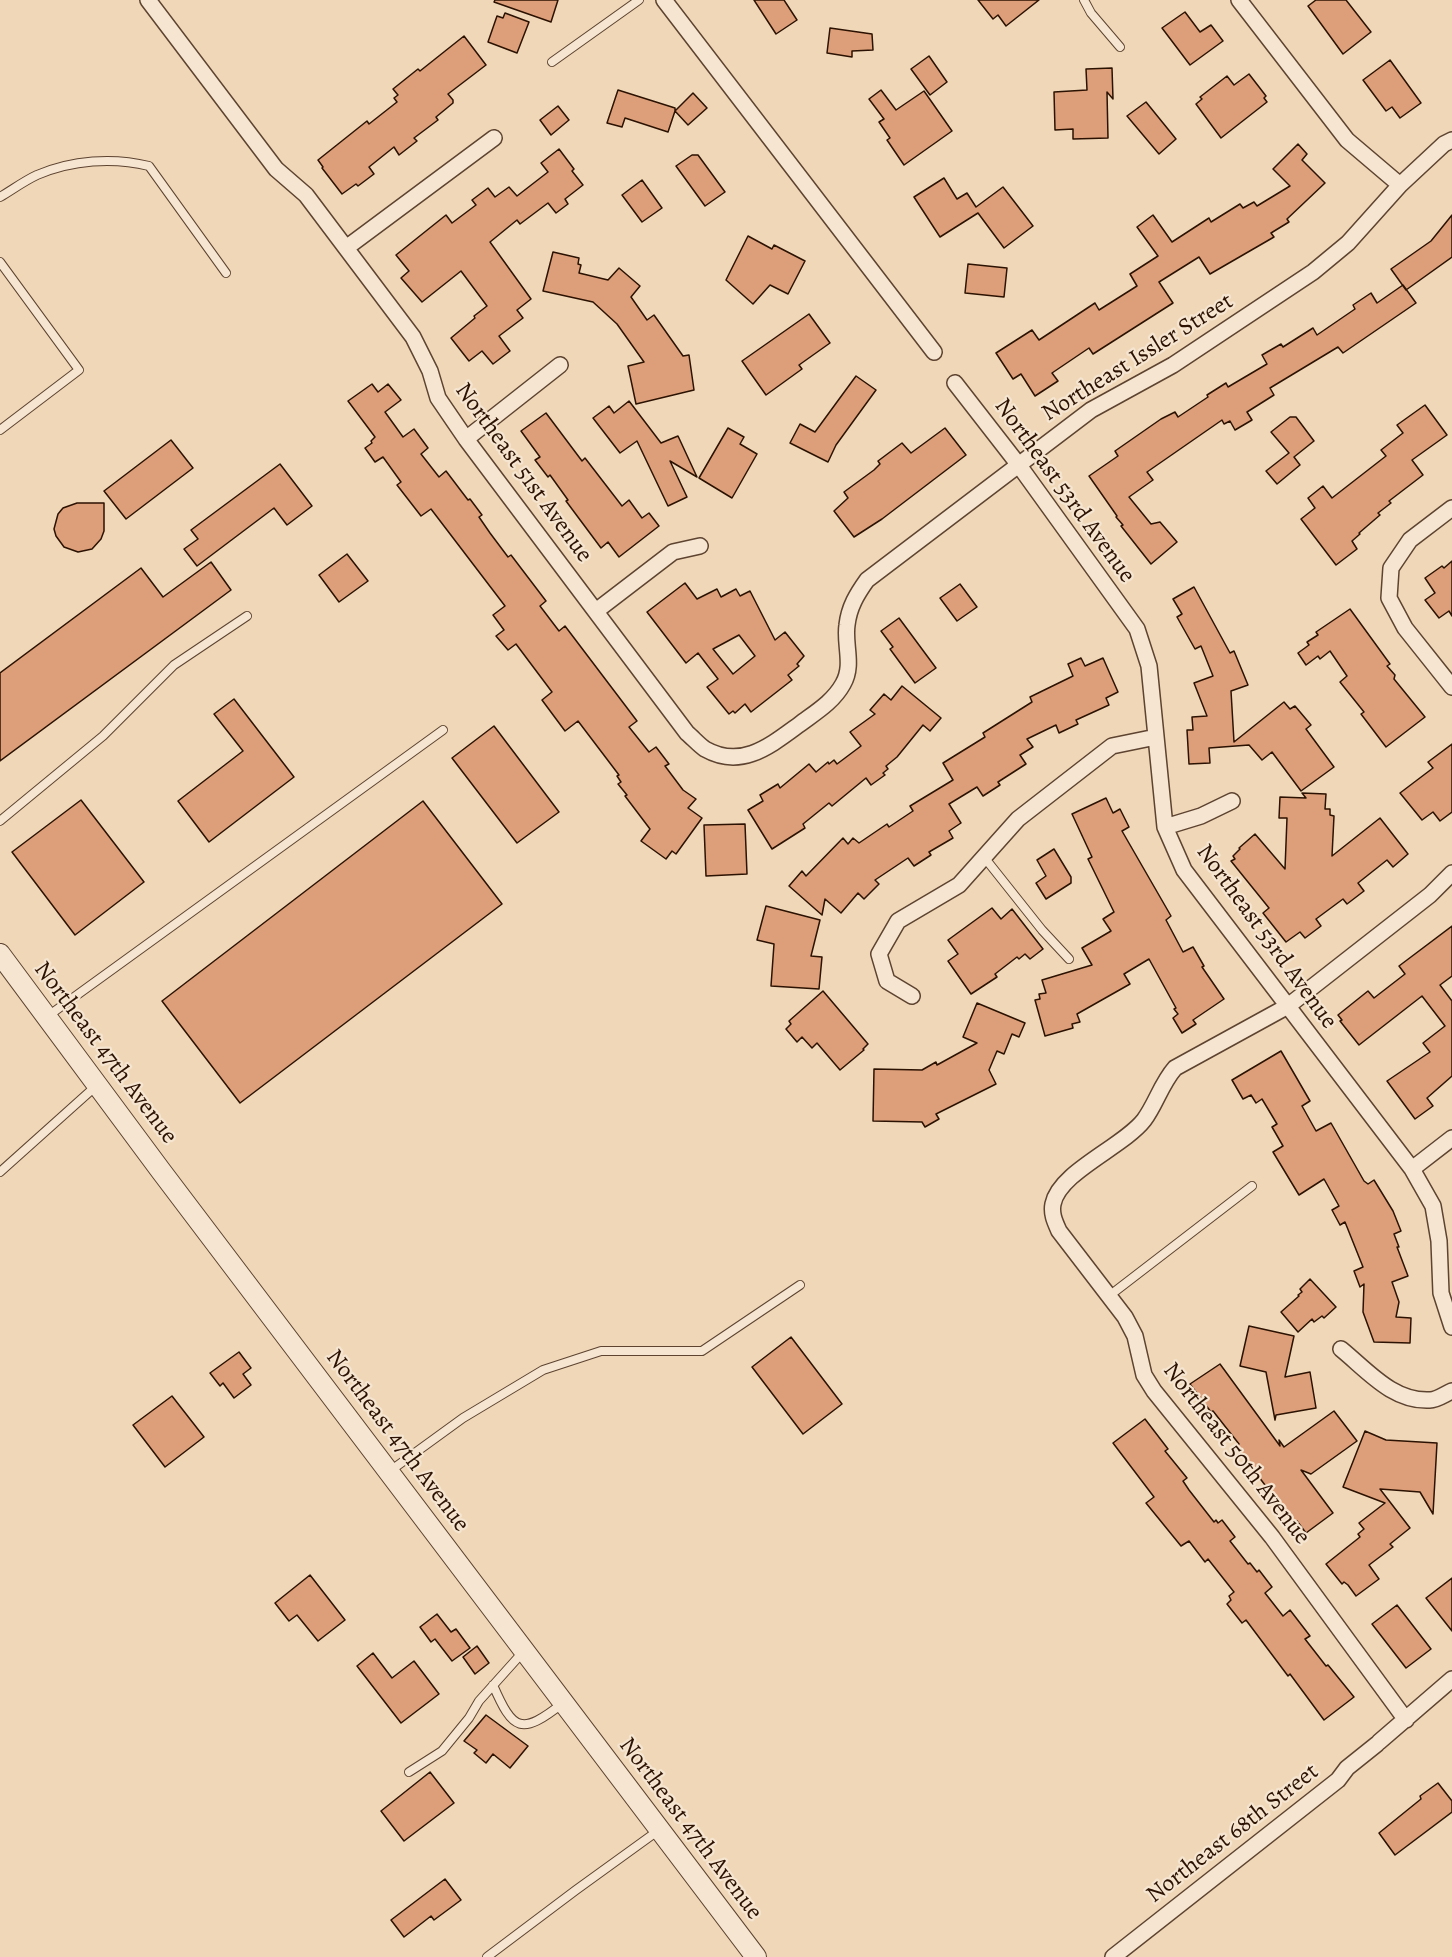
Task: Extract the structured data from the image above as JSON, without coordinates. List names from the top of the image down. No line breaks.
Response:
{"streets":{"street":["Northeast Issler Street","Northeast 51st Avenue","Northeast 53rd Avenue","Northeast 47th Avenue","Northeast 50th Avenue","Northeast 68th Street"]},"crossings":[["Northeast Issler Street","Northeast 51st Avenue"],["Northeast Issler Street","Northeast 53rd Avenue"],["Northeast 53rd Avenue","Northeast 50th Avenue"],["Northeast 50th Avenue","Northeast 68th Street"]]}
